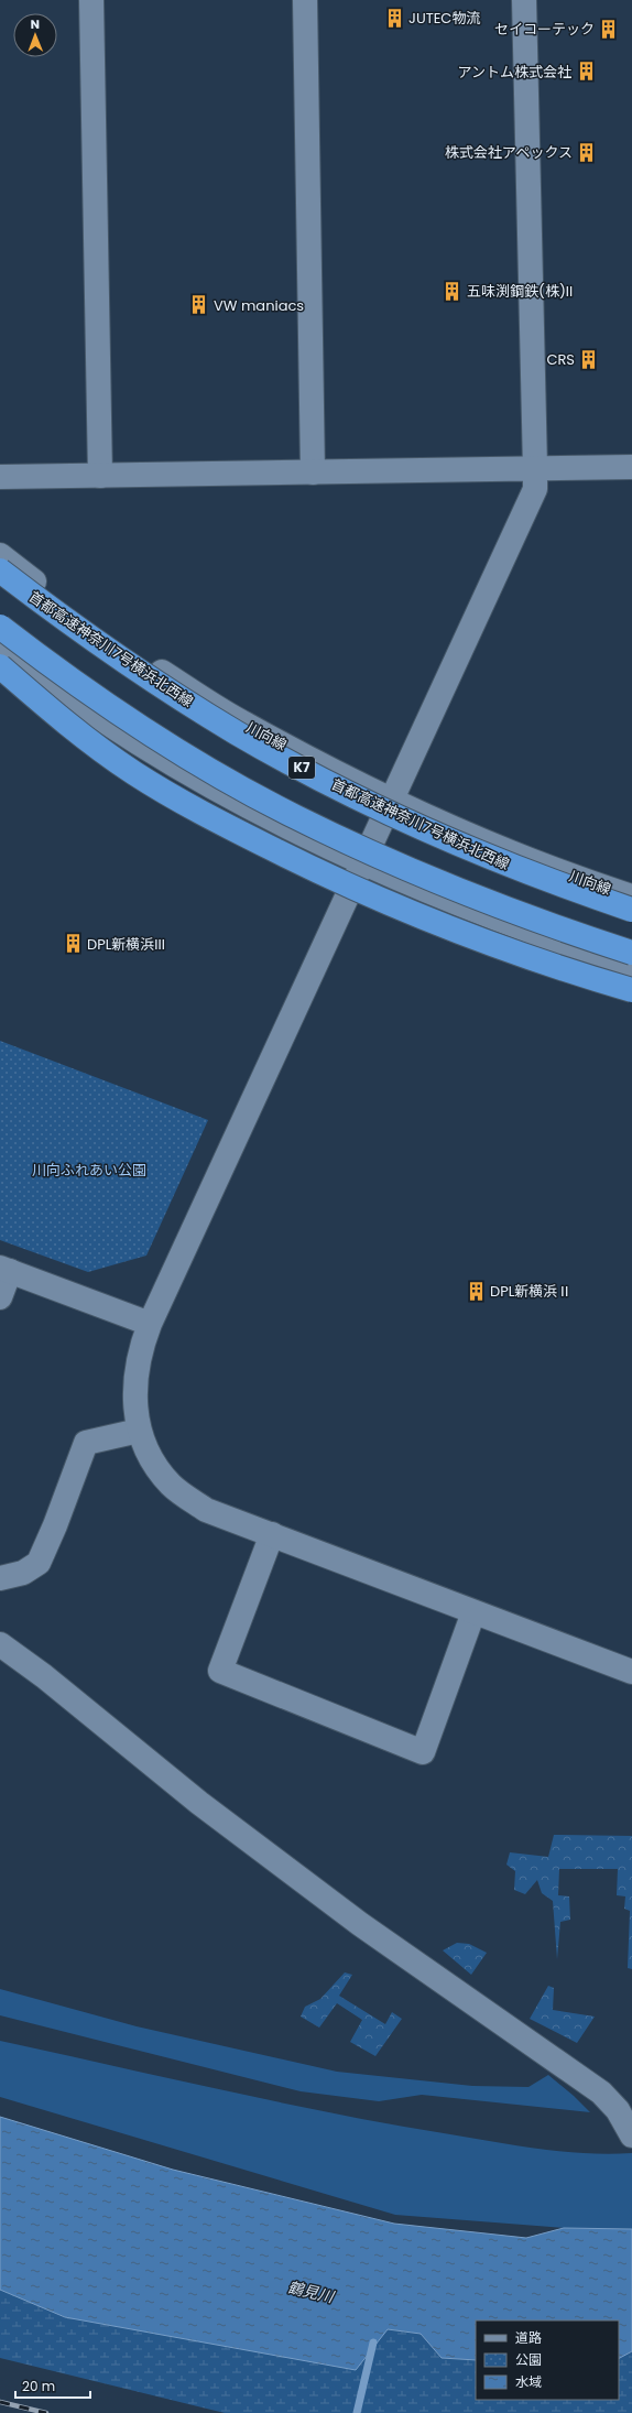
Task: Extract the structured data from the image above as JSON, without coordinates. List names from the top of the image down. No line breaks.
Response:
{"streets":{"highway":["首都高速神奈川7号横浜北西線","K7"],"street":["川向線"]},"water":["鶴見川"],"parks":["川向ふれあい公園"],"places":{"building":["JUTEC物流","セイコーテック","アントム株式会社","株式会社アペックス","五味渕鋼鉄(株)II","VW maniacs","CRS","DPL新横浜III","DPL新横浜Ⅱ"]},"legend":["道路","公園","水域"],"scale_bar":"20 m","north":"top"}
